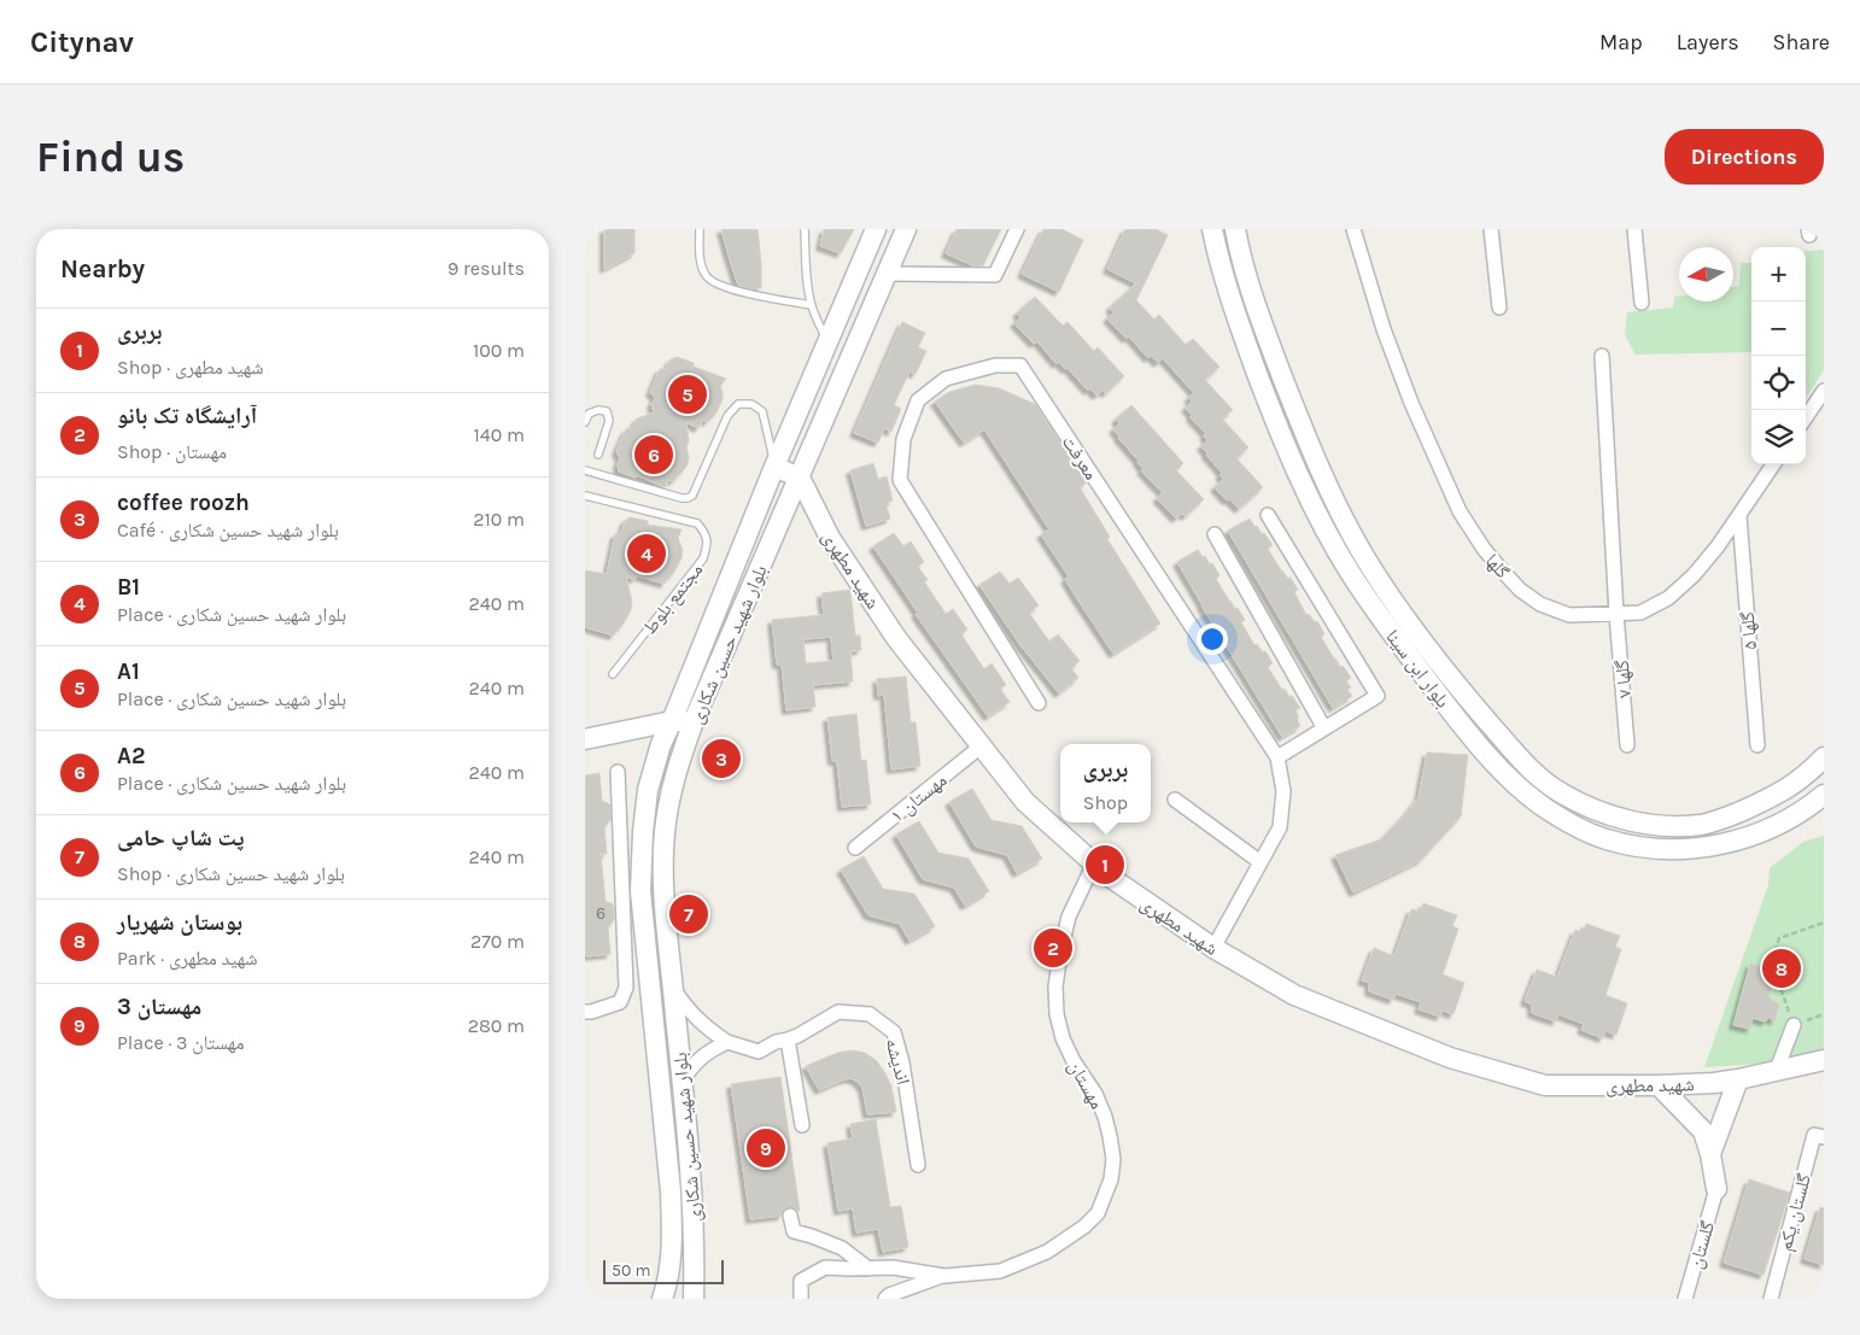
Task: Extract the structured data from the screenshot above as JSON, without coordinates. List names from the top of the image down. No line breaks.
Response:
{"streets":{"main road":["شهید مطهری","بلوار شهید حسین شکاری","بلوار ابن سینا"],"street":["معرفت","گلها","گلها ۵","گلها ۷","مهستان ۱","اندیشه","مهستان","گلستان یکم","گلستان"],"lane":["مجتمع بلوط"]},"crossings":[["معرفت","شهید مطهری"],["گلها","گلها ۵"],["گلها","گلها ۷"],["شهید مطهری","بلوار شهید حسین شکاری"],["شهید مطهری","مهستان ۱"],["شهید مطهری","مهستان"],["بلوار شهید حسین شکاری","اندیشه"]],"house_numbers":["6"],"scale_bar":"50 m","north":"left","page":{"header":"Citynav","nav":["Map","Layers","Share"],"buttons":"Directions","title":"Find us","heading":["Nearby","9 results"],"map_buttons":["+","−"],"list":[{"mark":"1","name":"بربری","note":"Shop · شهید مطهری","value":"100 m"},{"mark":"2","name":"آرایشگاه تک بانو","note":"Shop · مهستان","value":"140 m"},{"mark":"3","name":"coffee roozh","note":"Café · بلوار شهید حسین شکاری","value":"210 m"},{"mark":"4","name":"B1","note":"Place · بلوار شهید حسین شکاری","value":"240 m"},{"mark":"5","name":"A1","note":"Place · بلوار شهید حسین شکاری","value":"240 m"},{"mark":"6","name":"A2","note":"Place · بلوار شهید حسین شکاری","value":"240 m"},{"mark":"7","name":"پت شاپ حامی","note":"Shop · بلوار شهید حسین شکاری","value":"240 m"},{"mark":"8","name":"بوستان شهریار","note":"Park · شهید مطهری","value":"270 m"},{"mark":"9","name":"مهستان 3","note":"Place · مهستان 3","value":"280 m"}],"pins":["5","6","4","3","1","7","2","8","9"],"popup":["بربری","Shop"],"scale":"50 m"}}
